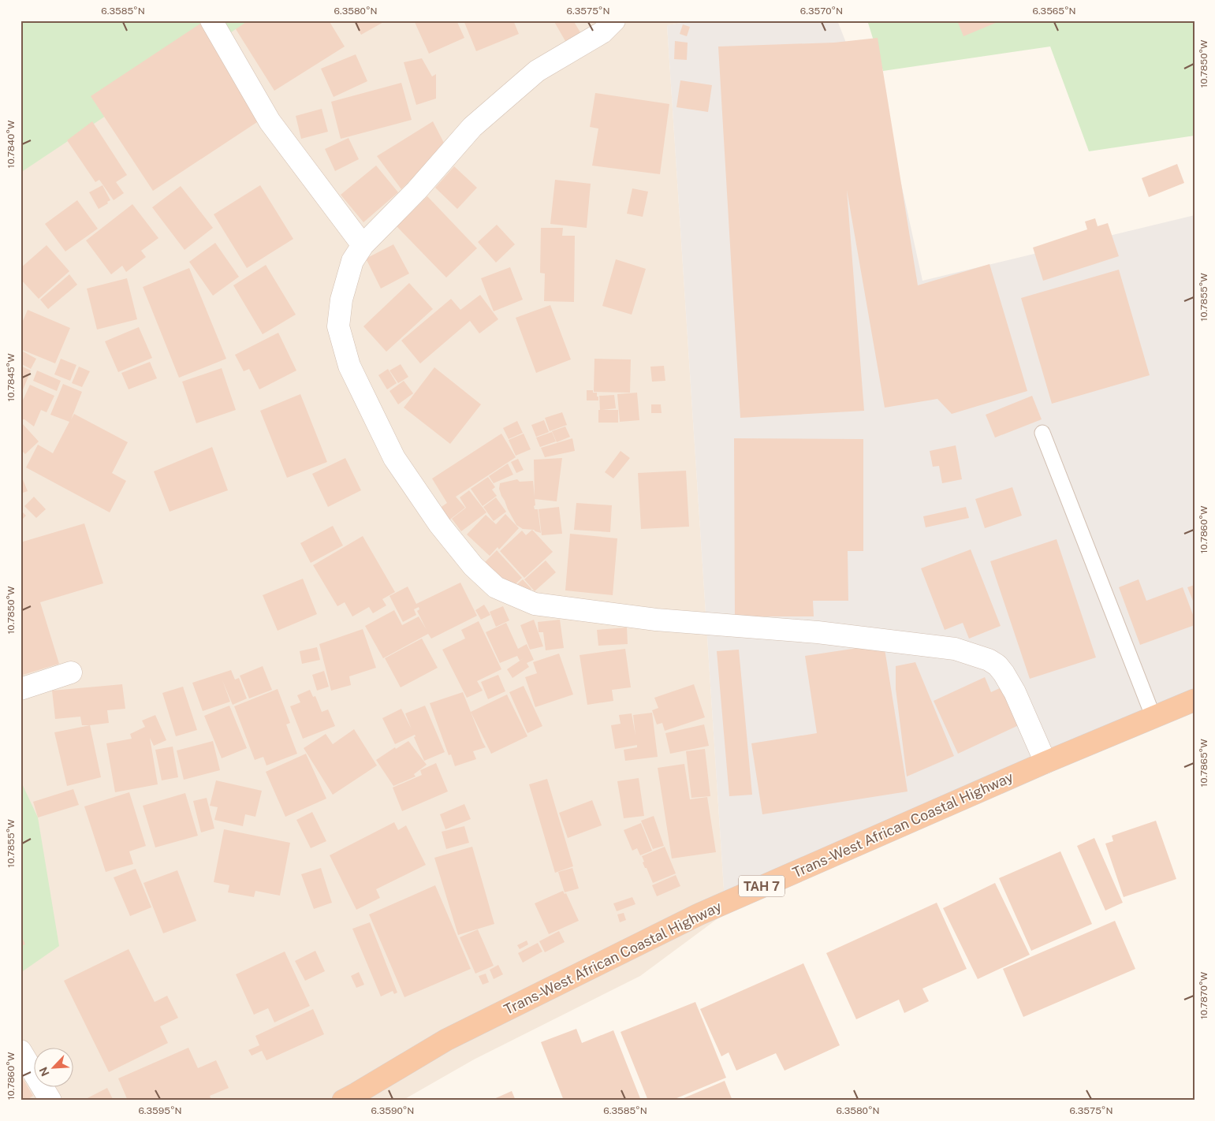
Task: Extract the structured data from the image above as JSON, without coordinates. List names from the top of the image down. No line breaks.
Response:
{"streets":{"highway":["Trans-West African Coastal Highway","TAH 7"]},"north":"bottom left","coordinates":["6.3585°N","6.3580°N","6.3575°N","6.3570°N","6.3565°N","10.7850°W","10.7840°W","10.7855°W","10.7845°W","10.7860°W","10.7865°W","10.7870°W","6.3595°N","6.3590°N"]}
